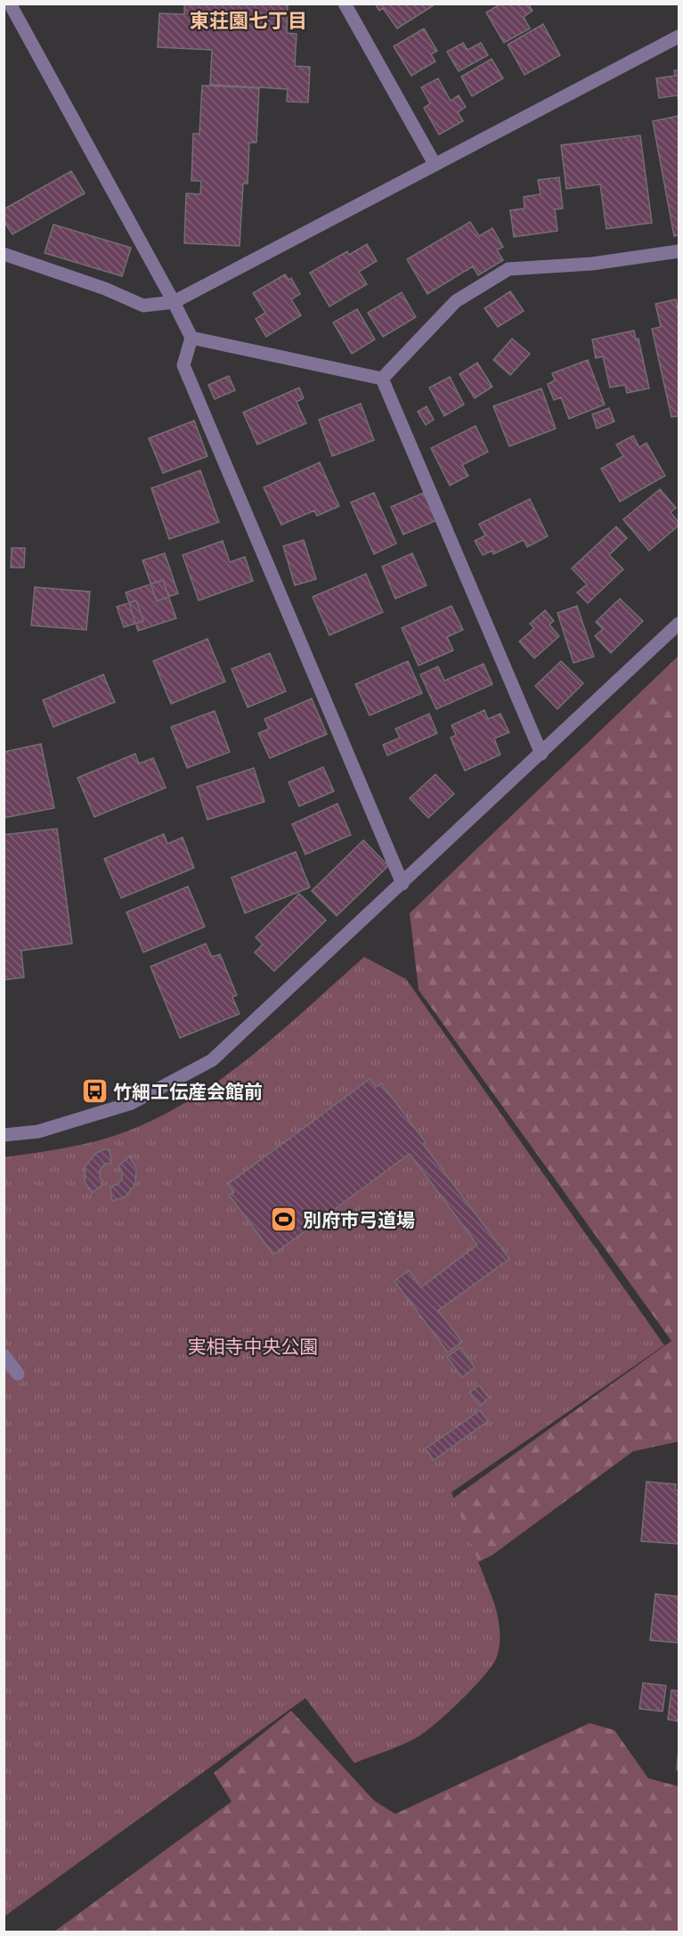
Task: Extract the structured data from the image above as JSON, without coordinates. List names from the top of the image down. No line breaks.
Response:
{"districts":["東荘園七丁目"],"parks":["実相寺中央公園"],"places":{"bus stop":["竹細工伝産会館前"],"sports":["別府市弓道場"]}}
